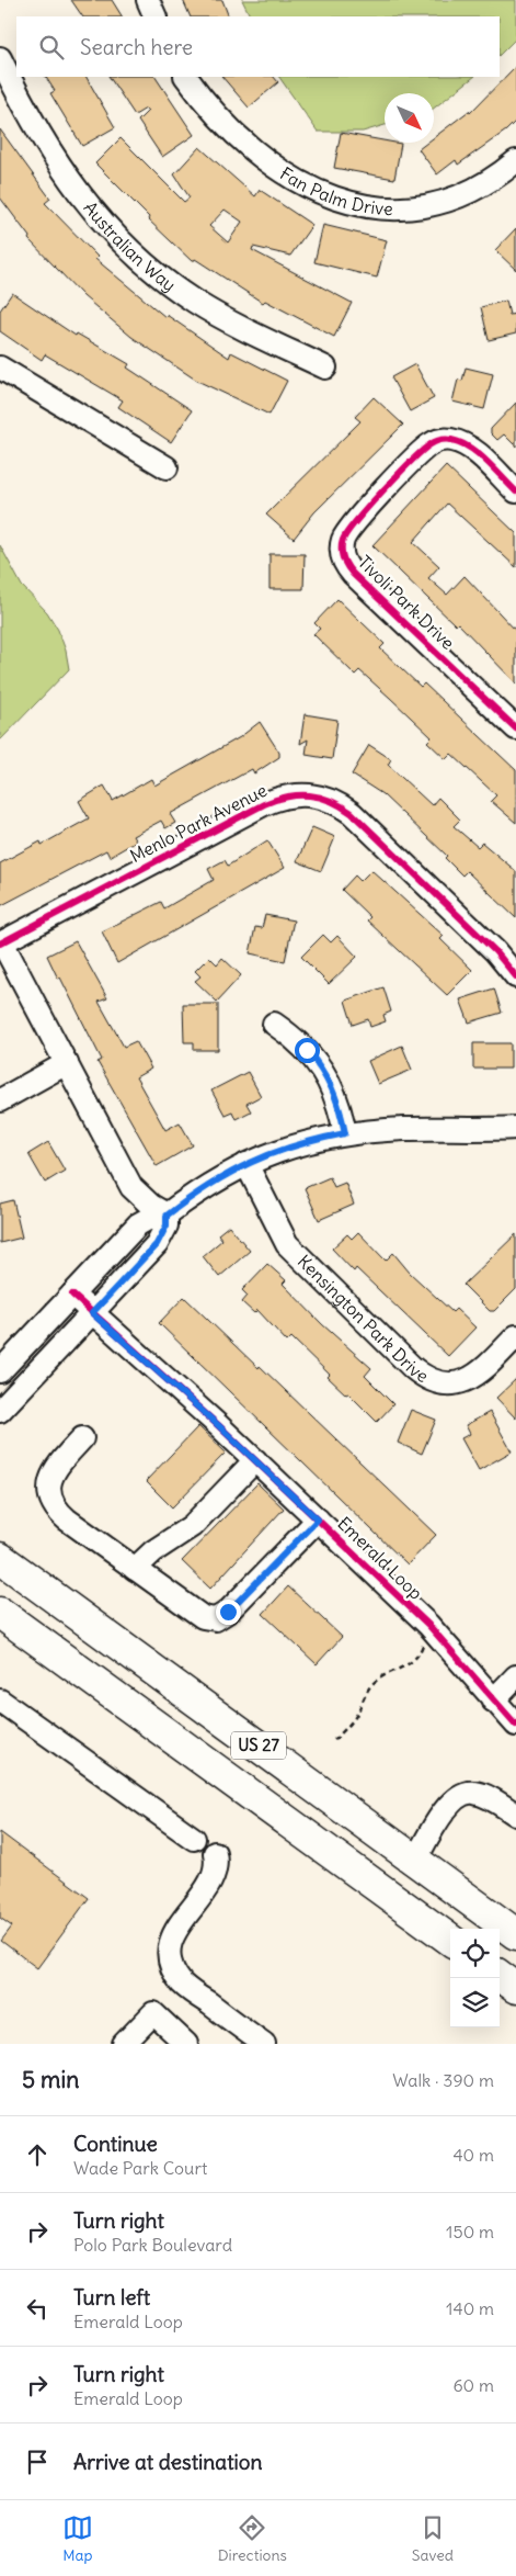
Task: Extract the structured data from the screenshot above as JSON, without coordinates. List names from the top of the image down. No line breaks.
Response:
{"streets":{"highway":["US 27"],"street":["Fan Palm Drive","Australian Way","Tivoli Park Drive","Menlo Park Avenue","Kensington Park Drive","Emerald Loop"]},"north":"bottom right","page":{"search":"Search here","heading":["5 min","Walk · 390 m"],"list":[["Continue","Wade Park Court","40 m"],["Turn right","Polo Park Boulevard","150 m"],["Turn left","Emerald Loop","140 m"],["Turn right","Emerald Loop","60 m"],"Arrive at destination"],"nav":["Map","Directions","Saved"]}}
